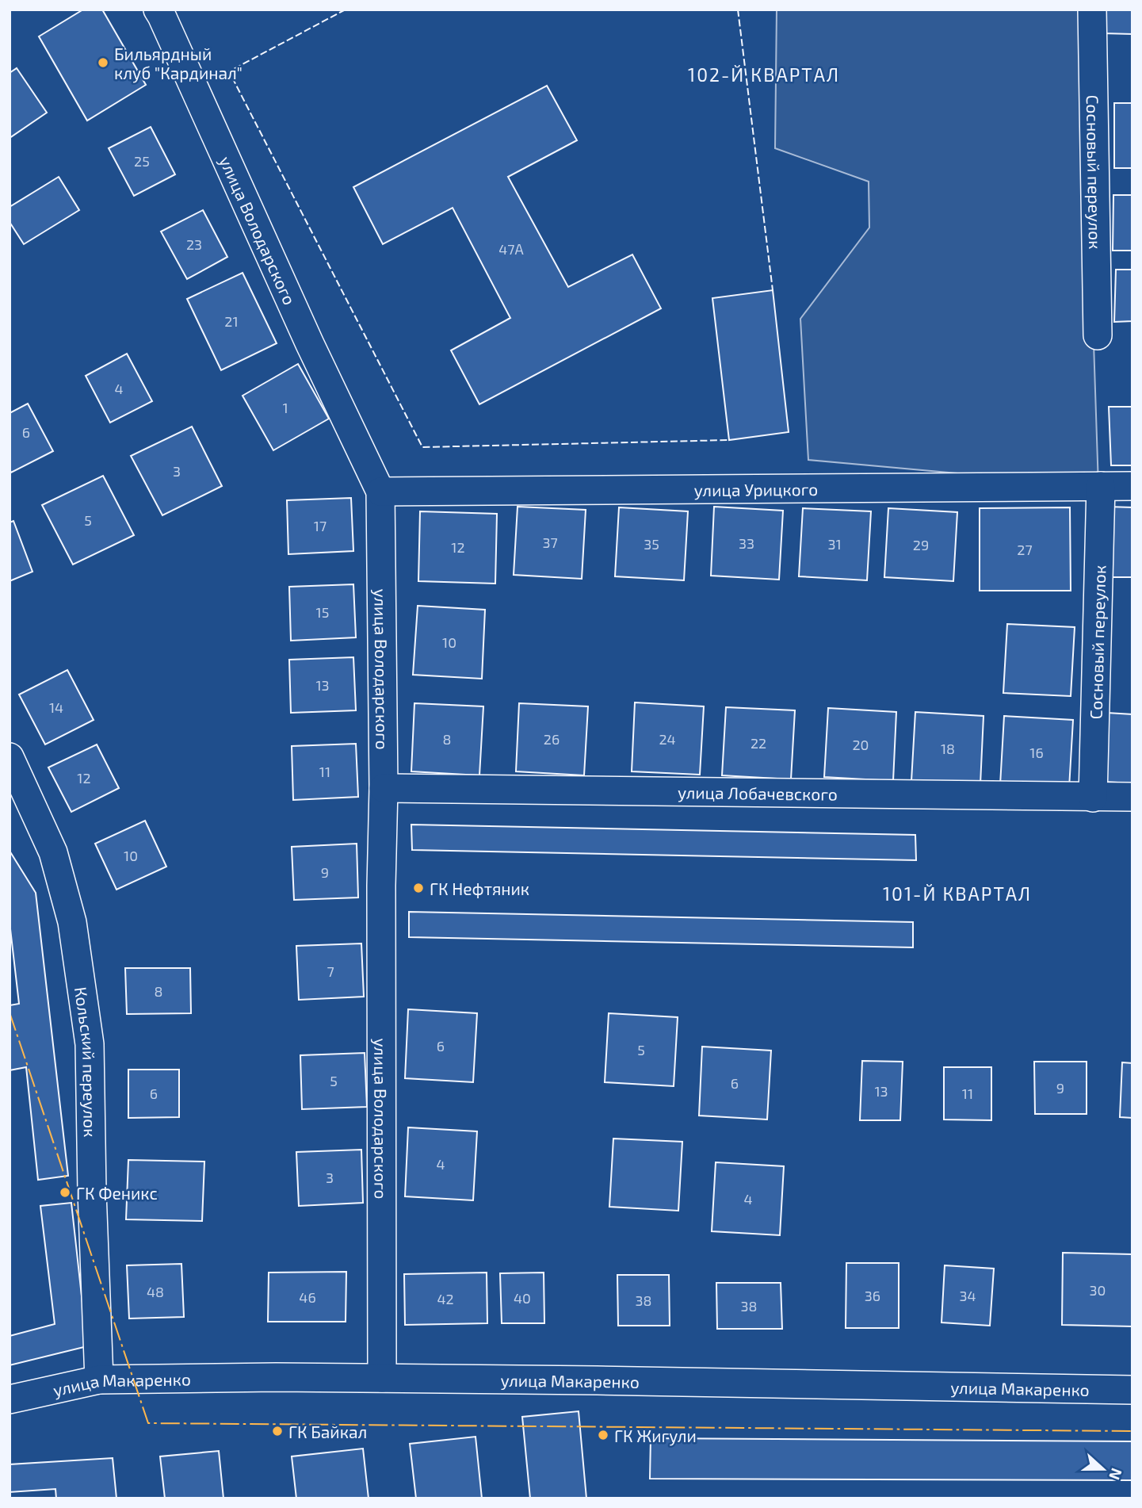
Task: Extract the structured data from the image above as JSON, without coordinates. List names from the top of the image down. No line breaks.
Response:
{"streets":{"street":["Сосновый переулок","улица Володарского","улица Урицкого","улица Лобачевского","Кольский переулок","улица Макаренко"]},"crossings":[["Сосновый переулок","улица Урицкого"],["Сосновый переулок","улица Лобачевского"],["улица Володарского","улица Урицкого"],["улица Володарского","улица Лобачевского"],["улица Володарского","улица Макаренко"],["Кольский переулок","улица Макаренко"]],"districts":["102-Й КВАРТАЛ","101-Й КВАРТАЛ"],"places":["Бильярдный клуб \"Кардинал\"","ГК Нефтяник","ГК Феникс","ГК Байкал","ГК Жигули"],"house_numbers":["25","23","47А","21","4","1","6","3","5","17","37","33","35","31","29","12","27","15","10","13","14","8","26","24","22","20","18","16","11","12","10","9","7","8","6","5","5","6","9","13","6","11","4","3","4","30","48","36","34","46","40","42","38","38"],"north":"right"}
